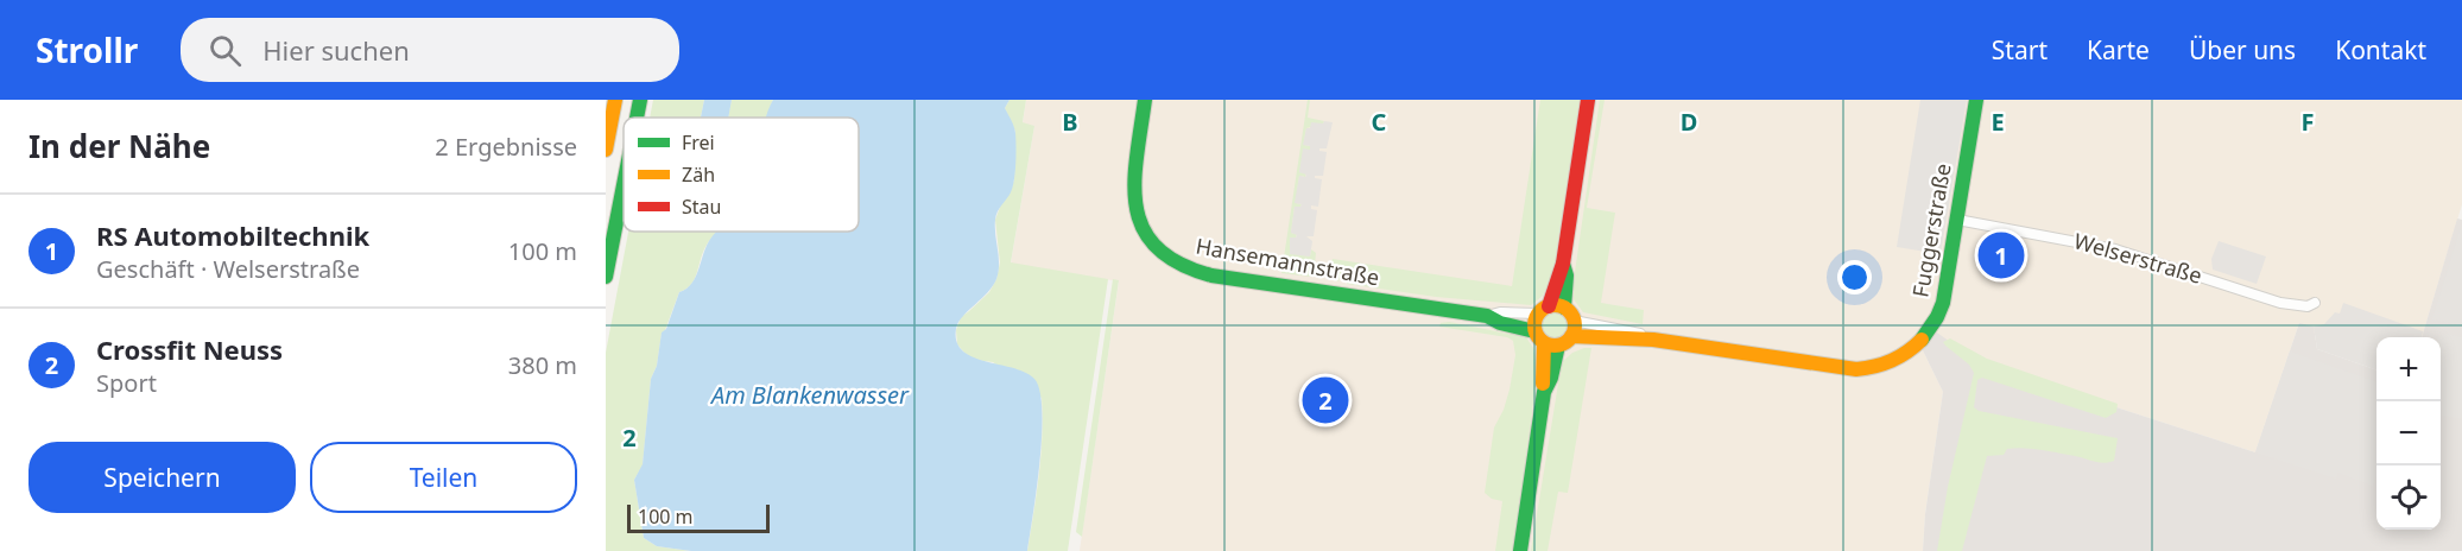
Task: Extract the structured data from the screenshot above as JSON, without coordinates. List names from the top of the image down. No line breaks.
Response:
{"streets":{"main road":["Fuggerstraße","Hansemannstraße"],"street":["Welserstraße"]},"crossings":[["Fuggerstraße","Welserstraße"],["Fuggerstraße","Hansemannstraße"]],"water":["Am Blankenwasser"],"legend":["Frei","Zäh","Stau"],"scale_bar":"100 m","page":{"header":"Strollr","search":"Hier suchen","nav":["Start","Karte","Über uns","Kontakt"],"heading":["In der Nähe","2 Ergebnisse"],"list":[{"mark":"1","name":"RS Automobiltechnik","note":"Geschäft · Welserstraße","value":"100 m"},{"mark":"2","name":"Crossfit Neuss","note":"Sport","value":"380 m"}],"pins":["1","2"],"map_buttons":["+","−"],"buttons":["Speichern","Teilen"],"scale":"100 m"},"grid":{"columns":["B","C","D","E","F"],"rows":["2"]}}
